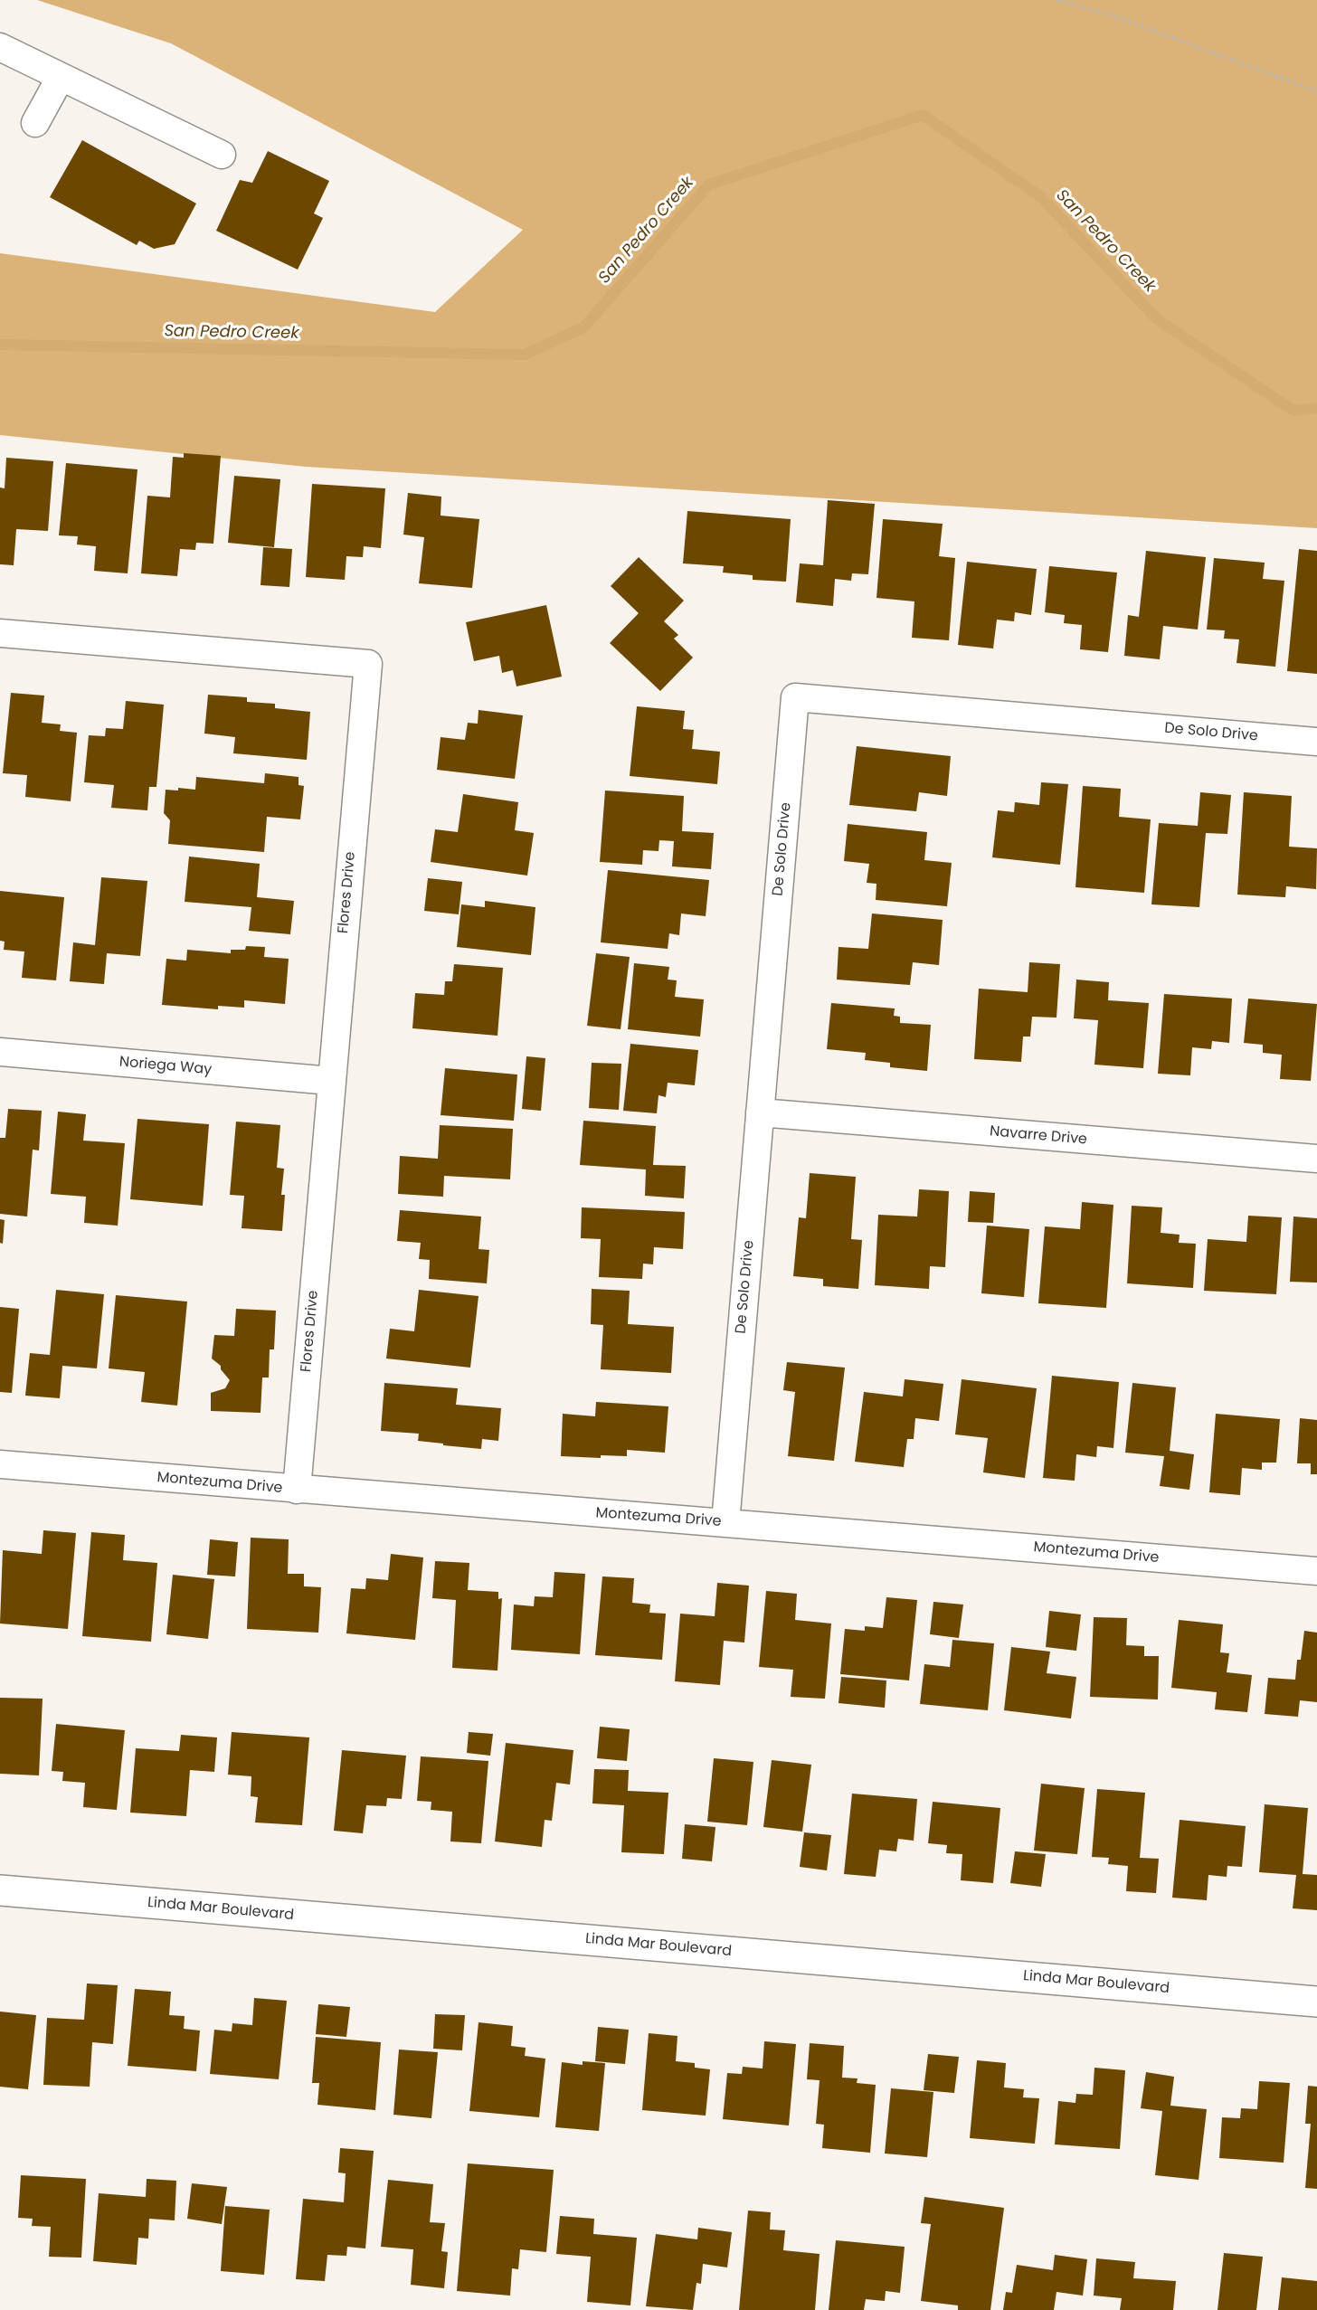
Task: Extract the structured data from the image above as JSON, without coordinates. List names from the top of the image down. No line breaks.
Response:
{"streets":{"street":["De Solo Drive","Flores Drive","Noriega Way","Navarre Drive","Montezuma Drive","Linda Mar Boulevard"]},"crossings":[["De Solo Drive","Navarre Drive"],["De Solo Drive","Montezuma Drive"],["Flores Drive","Noriega Way"],["Flores Drive","Montezuma Drive"]],"water":["San Pedro Creek"]}
